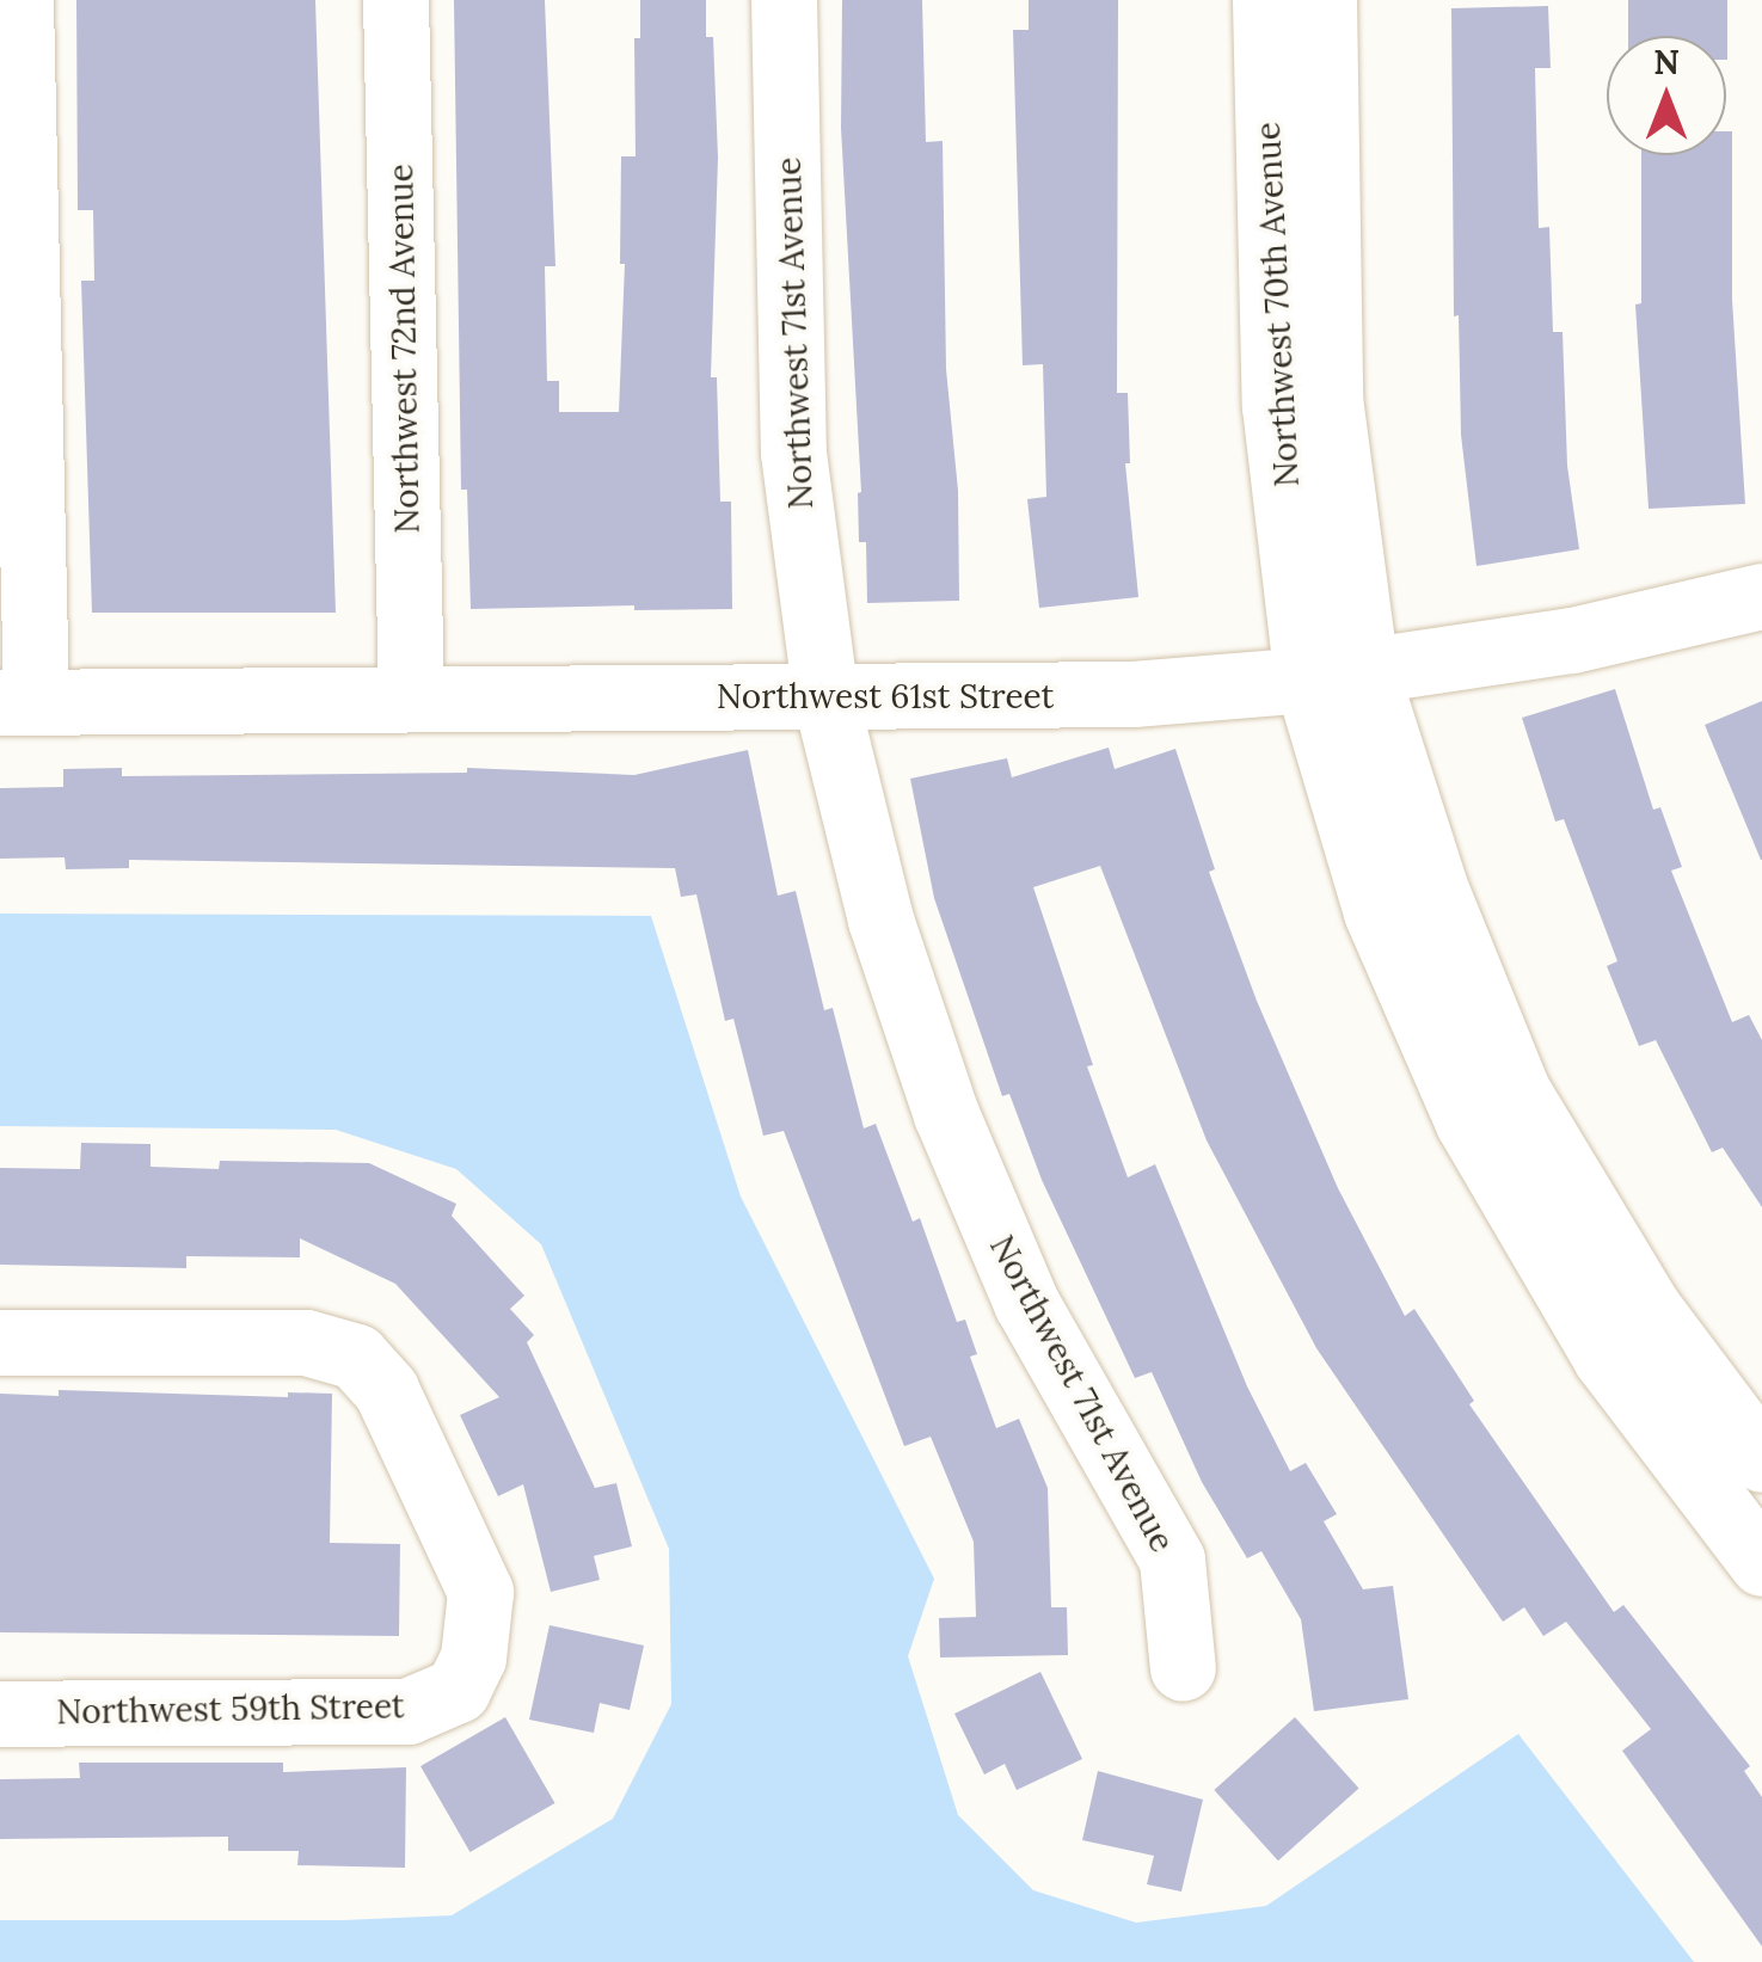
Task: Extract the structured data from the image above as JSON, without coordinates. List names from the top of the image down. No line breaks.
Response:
{"streets":{"street":["Northwest 70th Avenue","Northwest 71st Avenue","Northwest 72nd Avenue","Northwest 61st Street","Northwest 59th Street"]},"crossings":[["Northwest 70th Avenue","Northwest 61st Street"],["Northwest 71st Avenue","Northwest 61st Street"],["Northwest 72nd Avenue","Northwest 61st Street"]],"north":"top"}
